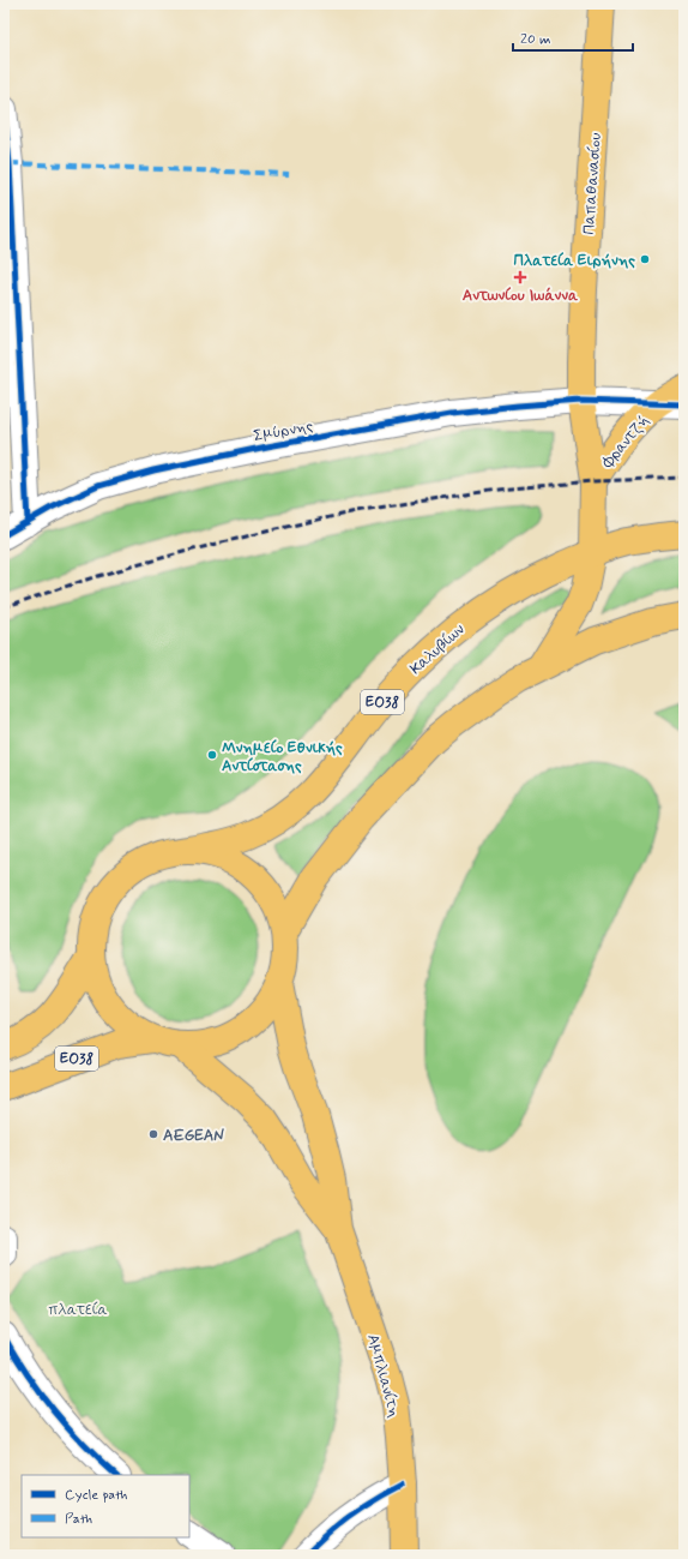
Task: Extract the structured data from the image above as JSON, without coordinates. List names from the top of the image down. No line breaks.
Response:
{"streets":{"main road":["Παπαθανασίου","Φραντζή","Καλυβίων","ΕΟ38","Αμπλιανίτη"],"street":["Σμύρνης"]},"crossings":[["Παπαθανασίου","Σμύρνης"],["Παπαθανασίου","Φραντζή"],["Παπαθανασίου","Καλυβίων"],["Παπαθανασίου","ΕΟ38"],["Σμύρνης","Φραντζή"],["Καλυβίων","ΕΟ38"],["ΕΟ38","Αμπλιανίτη"]],"parks":["πλατεία"],"places":{"other":["Πλατεία Ειρήνης","Μνημείο Εθνικής Αντίστασης","AEGEAN"],"health":["Αντωνίου Ιωάννα"]},"legend":["Cycle path","Path"],"scale_bar":"20 m"}
